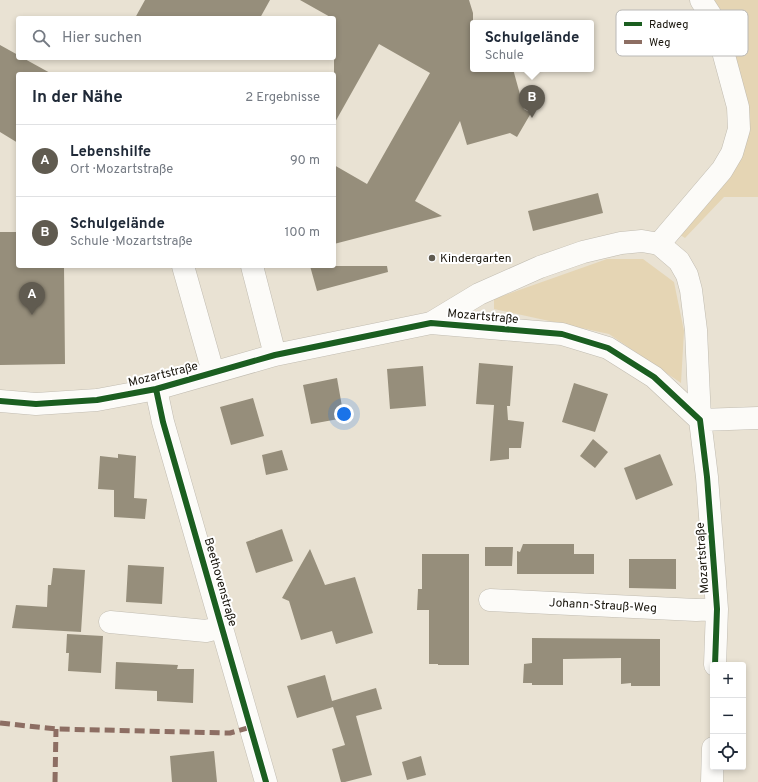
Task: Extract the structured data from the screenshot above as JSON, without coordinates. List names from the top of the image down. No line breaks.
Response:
{"streets":{"street":["Mozartstraße","Beethovenstraße","Johann-Strauß-Weg"]},"crossings":[["Mozartstraße","Beethovenstraße"],["Mozartstraße","Johann-Strauß-Weg"]],"places":["Kindergarten"],"legend":["Radweg","Weg"],"page":{"search":"Hier suchen","popup":["Schulgelände","Schule"],"heading":["In der Nähe","2 Ergebnisse"],"pins":["B","A"],"list":[{"mark":"A","name":"Lebenshilfe","note":"Ort · Mozartstraße","value":"90 m"},{"mark":"B","name":"Schulgelände","note":"Schule · Mozartstraße","value":"100 m"}],"map_buttons":["+","−"]}}
